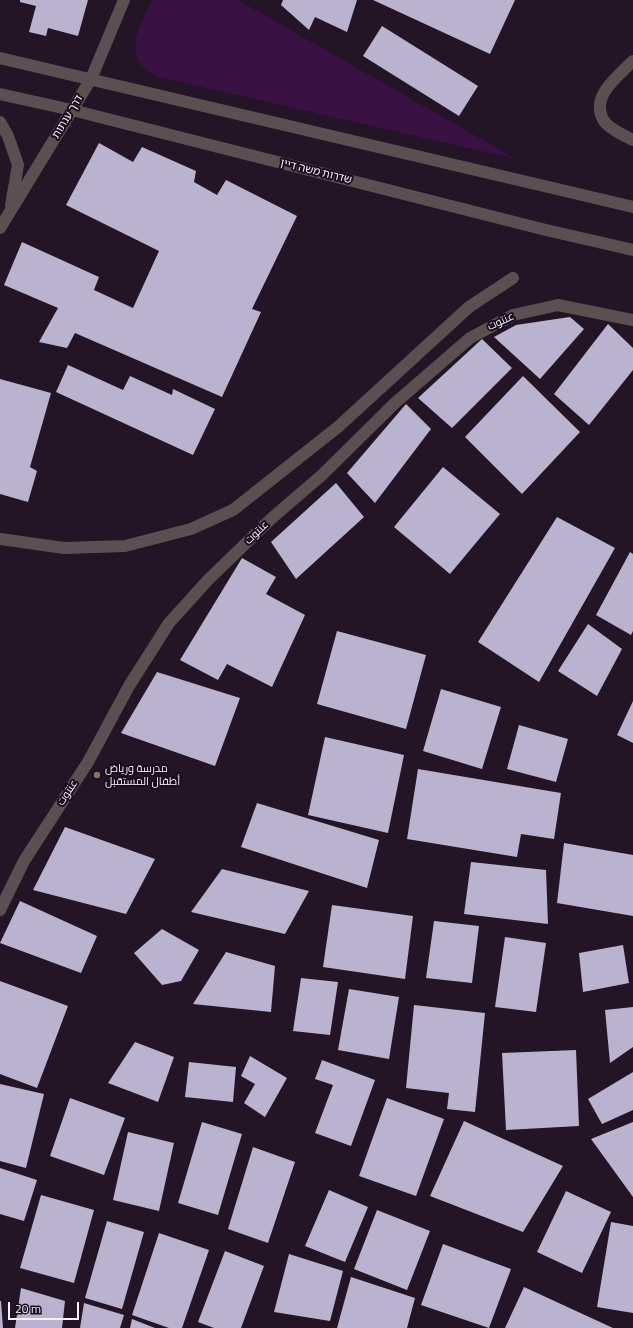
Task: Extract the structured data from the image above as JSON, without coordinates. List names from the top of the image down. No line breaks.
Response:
{"streets":{"street":["דרך ענתות","שדרות משה דיין","عنتوت"]},"crossings":[["דרך ענתות","שדרות משה דיין"]],"places":["مدرسة ورياض أطفال المستقبل"],"scale_bar":"20 m"}
